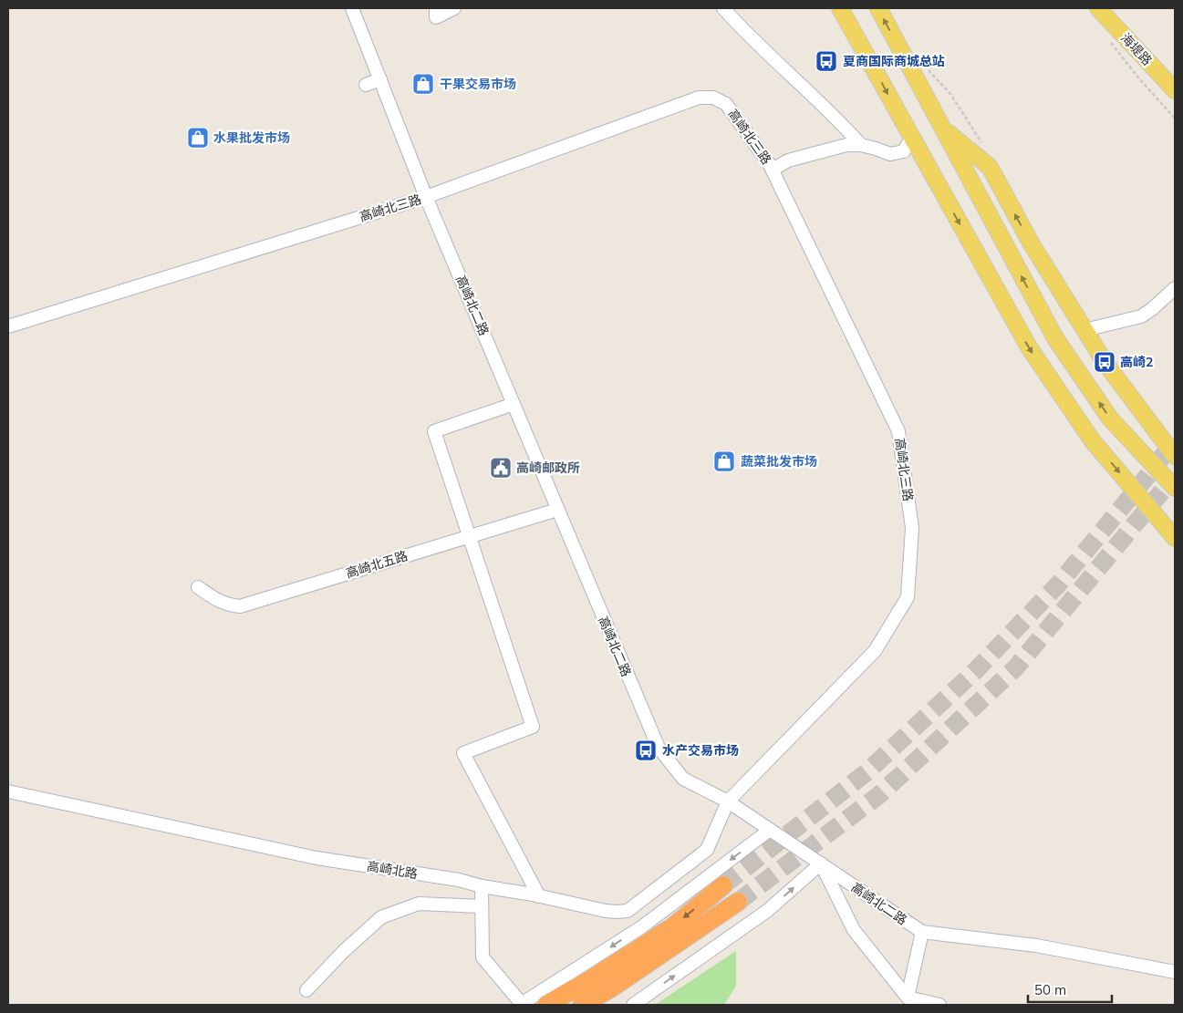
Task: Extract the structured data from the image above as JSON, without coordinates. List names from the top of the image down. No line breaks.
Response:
{"streets":{"main road":["海堤路"],"street":["高崎北三路","高崎北二路","高崎北五路","高崎北路"]},"crossings":[["高崎北三路","高崎北二路"],["高崎北三路","高崎北路"],["高崎北二路","高崎北五路"],["高崎北二路","高崎北路"]],"places":{"bus stop":["夏商国际商城总站","高崎2","水产交易市场"],"shop":["干果交易市场","水果批发市场","蔬菜批发市场"],"public building":["高崎邮政所"]},"scale_bar":"50 m"}
